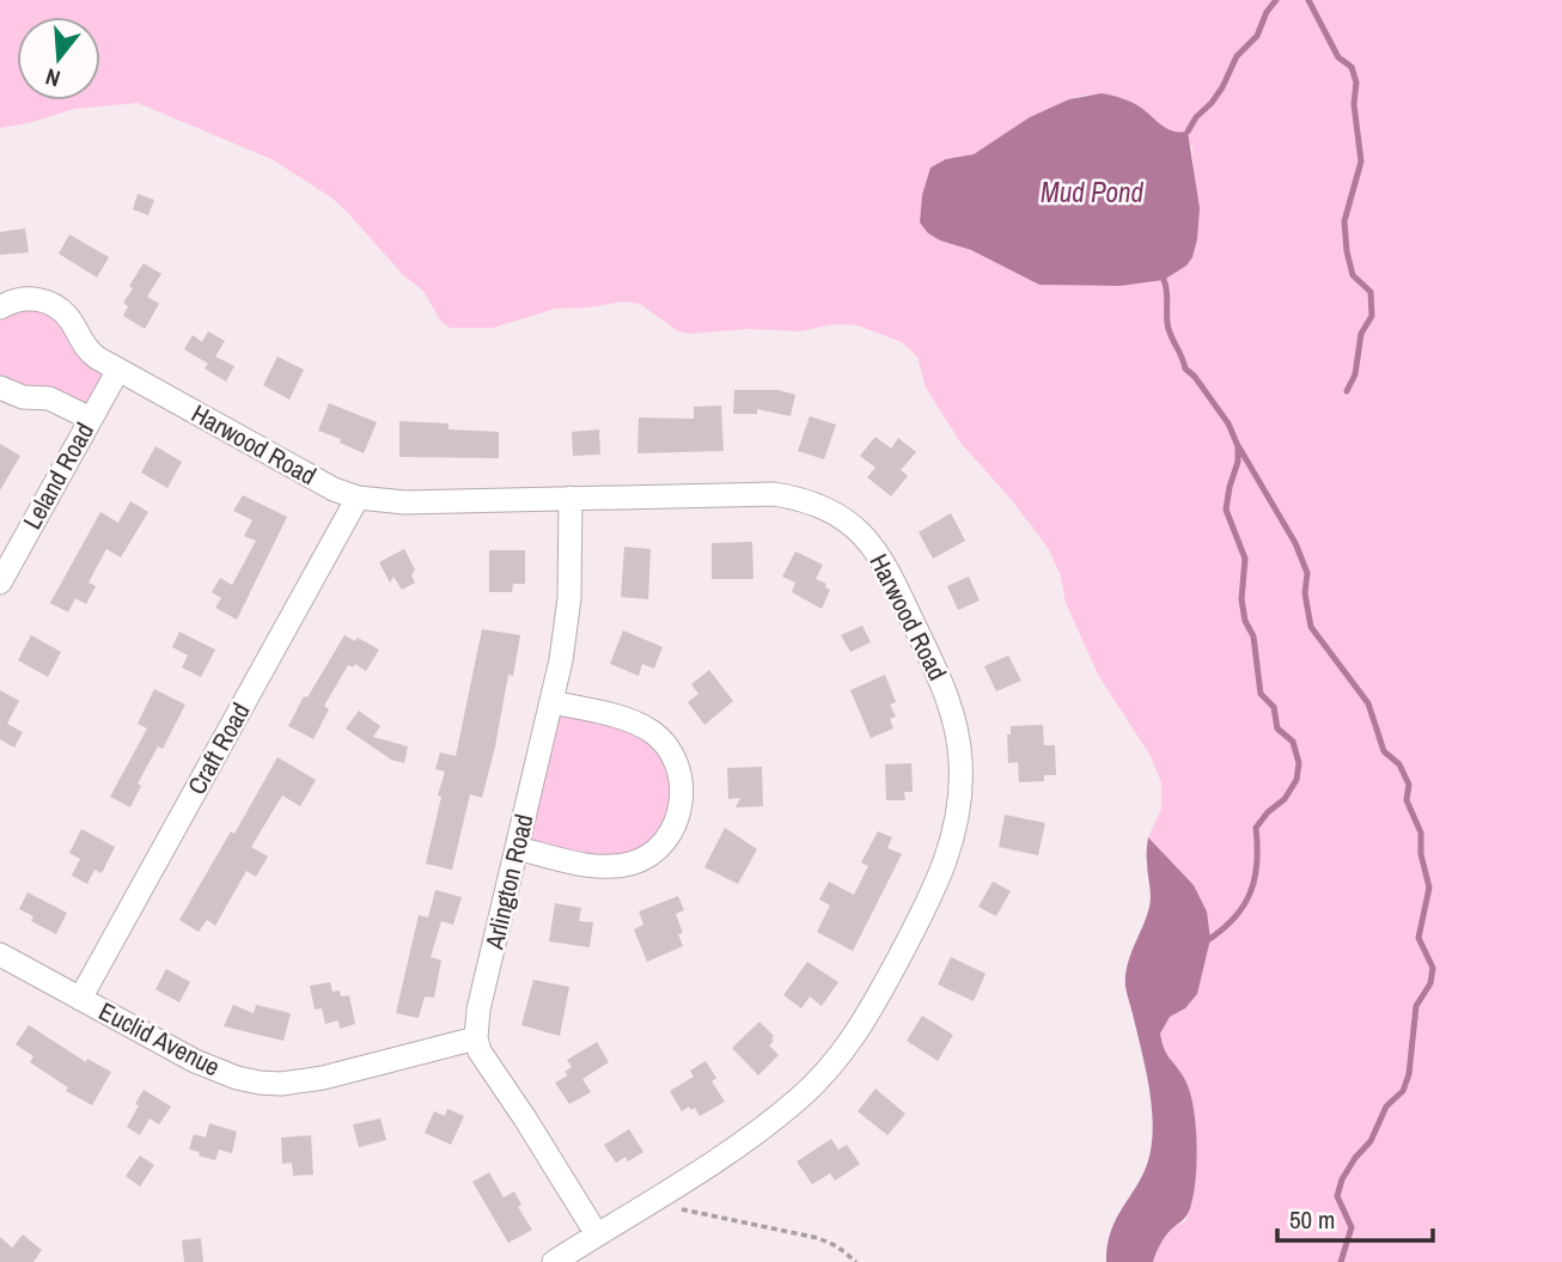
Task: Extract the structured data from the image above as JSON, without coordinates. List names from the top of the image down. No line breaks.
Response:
{"streets":{"street":["Harwood Road","Leland Road","Craft Road","Arlington Road","Euclid Avenue"]},"crossings":[["Harwood Road","Leland Road"],["Harwood Road","Craft Road"],["Harwood Road","Arlington Road"],["Craft Road","Euclid Avenue"],["Arlington Road","Euclid Avenue"]],"water":["Mud Pond"],"scale_bar":"50 m","north":"bottom"}
